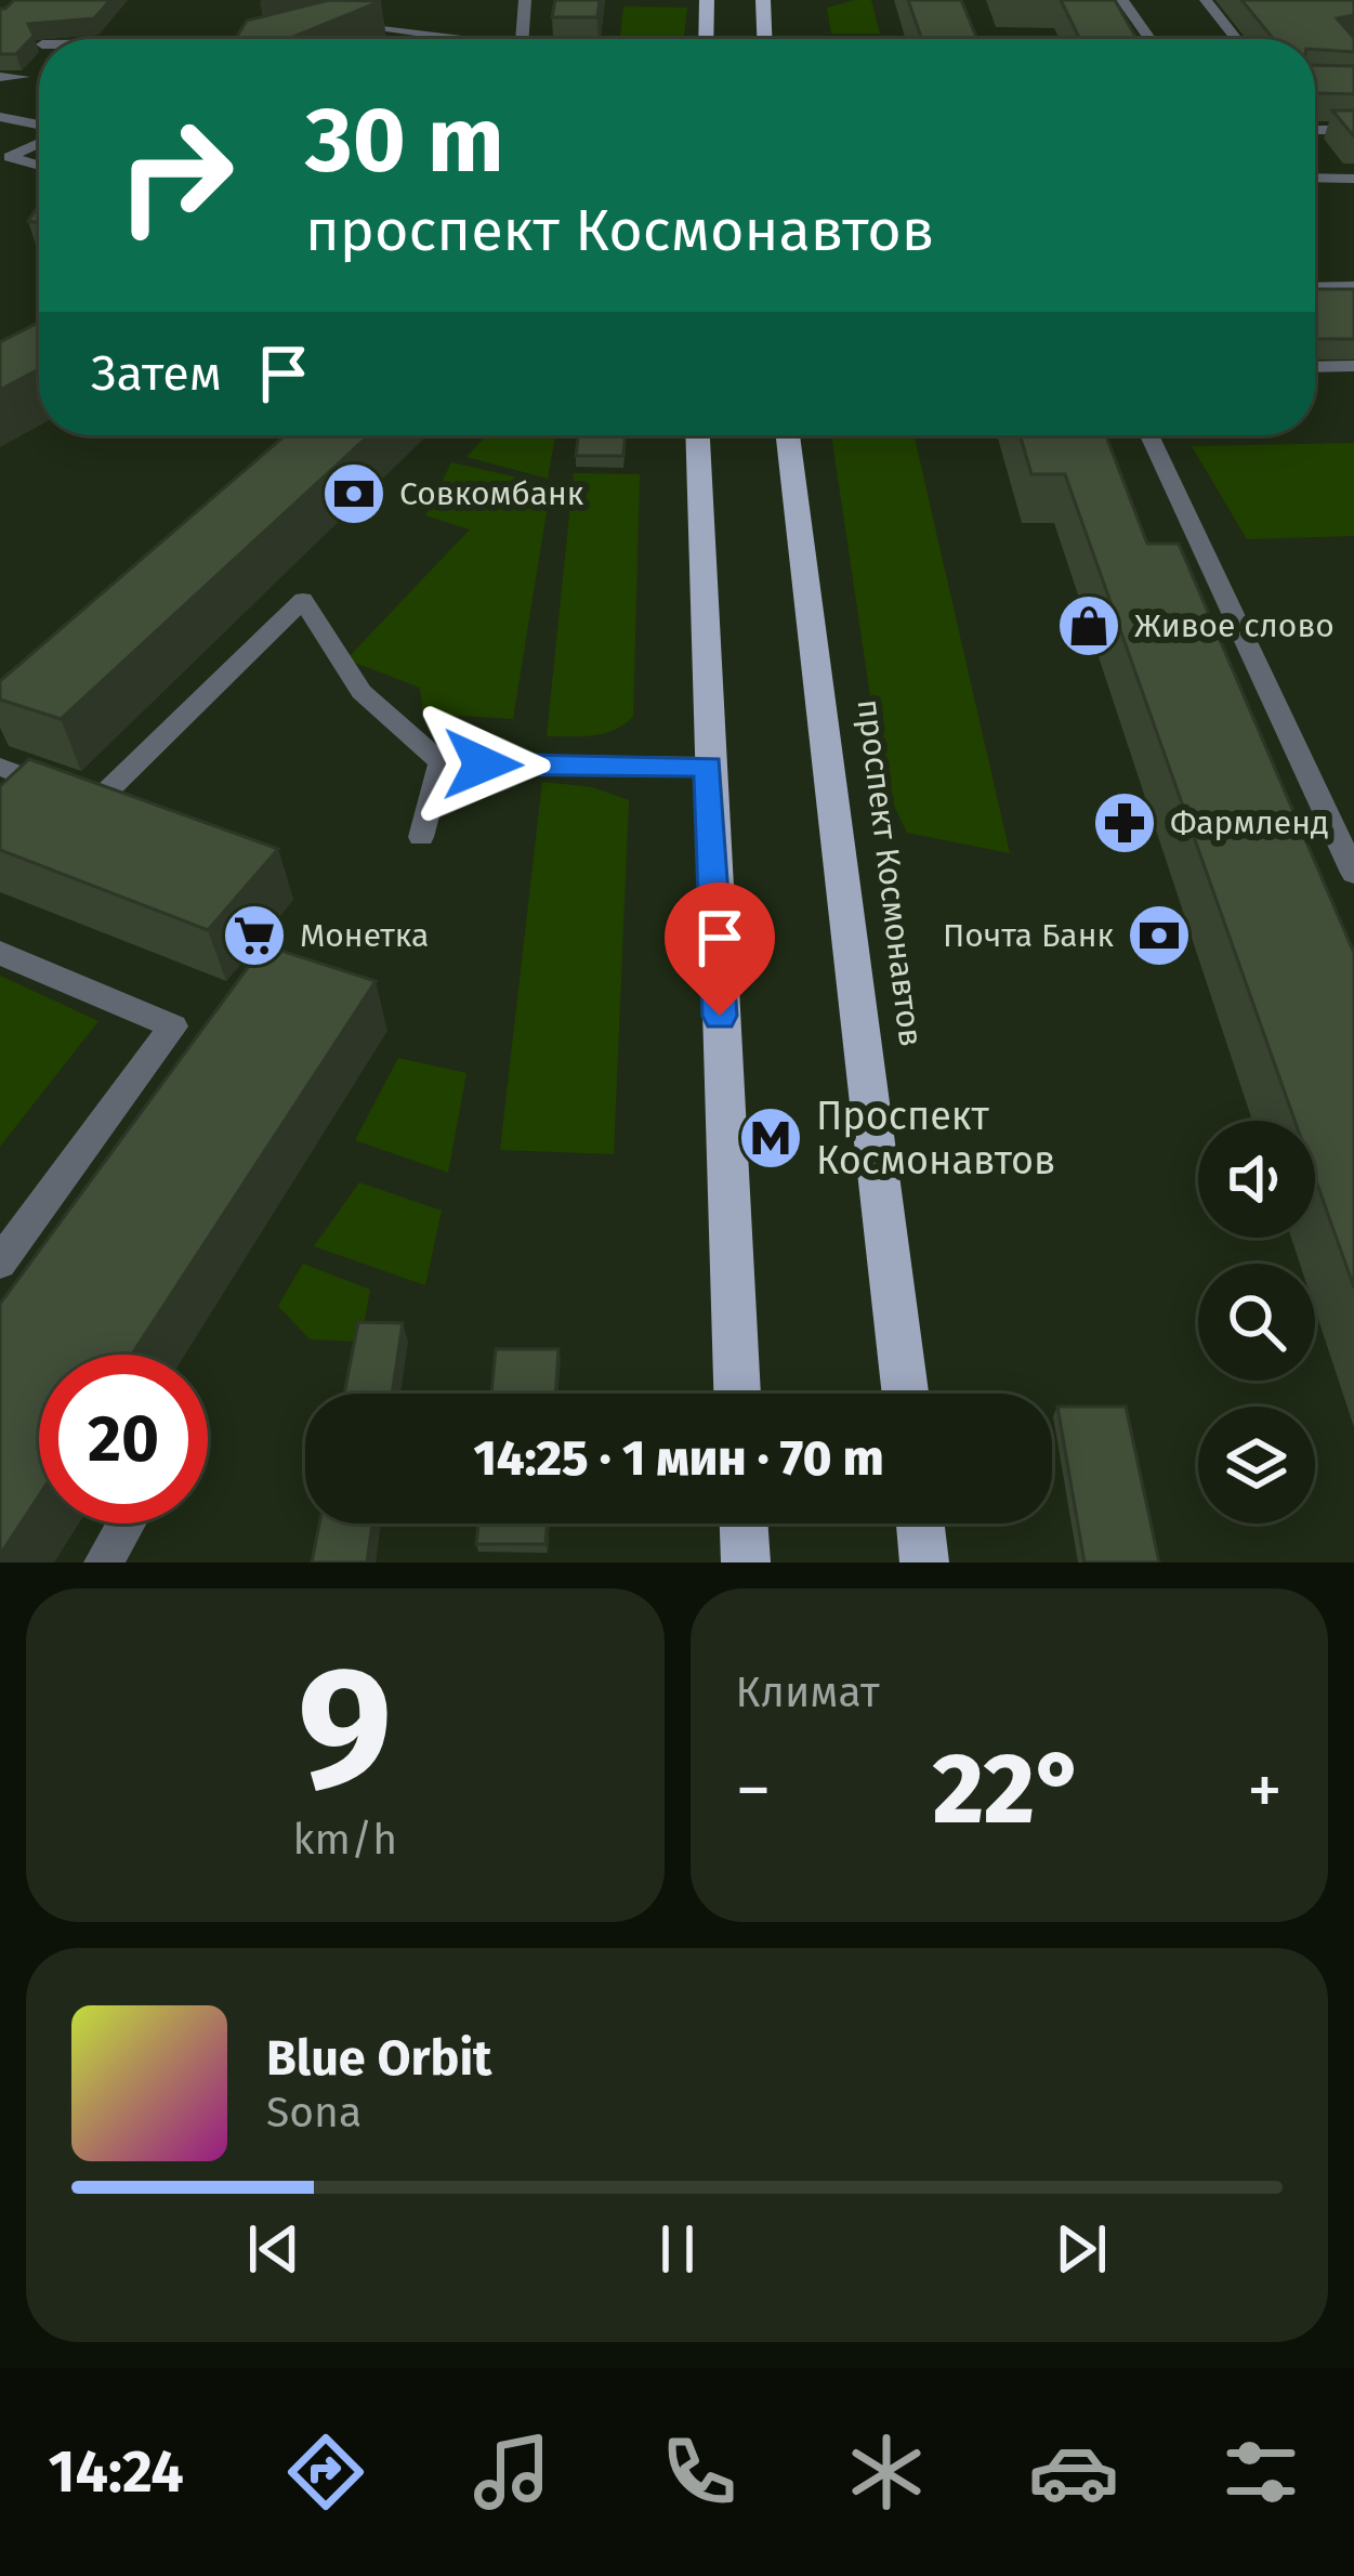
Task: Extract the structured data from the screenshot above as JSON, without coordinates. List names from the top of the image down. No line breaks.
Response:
{"streets":{"main road":["проспект Космонавтов"]},"places":{"bank":["Совкомбанк","Почта Банк"],"shop":["Живое слово"],"pharmacy":["Фармленд"],"supermarket":["Монетка"],"metro station":["Проспект Космонавтов"]},"page":{"turn":["30 m","проспект Космонавтов"],"then":"Затем","limit":"20","trip":"14:25 · 1 мин · 70 m","tile":[["9","km/h"],"Климат"],"heat":["−","22°","+"],"song":["Blue Orbit","Sona"],"tabs":"14:24"}}
